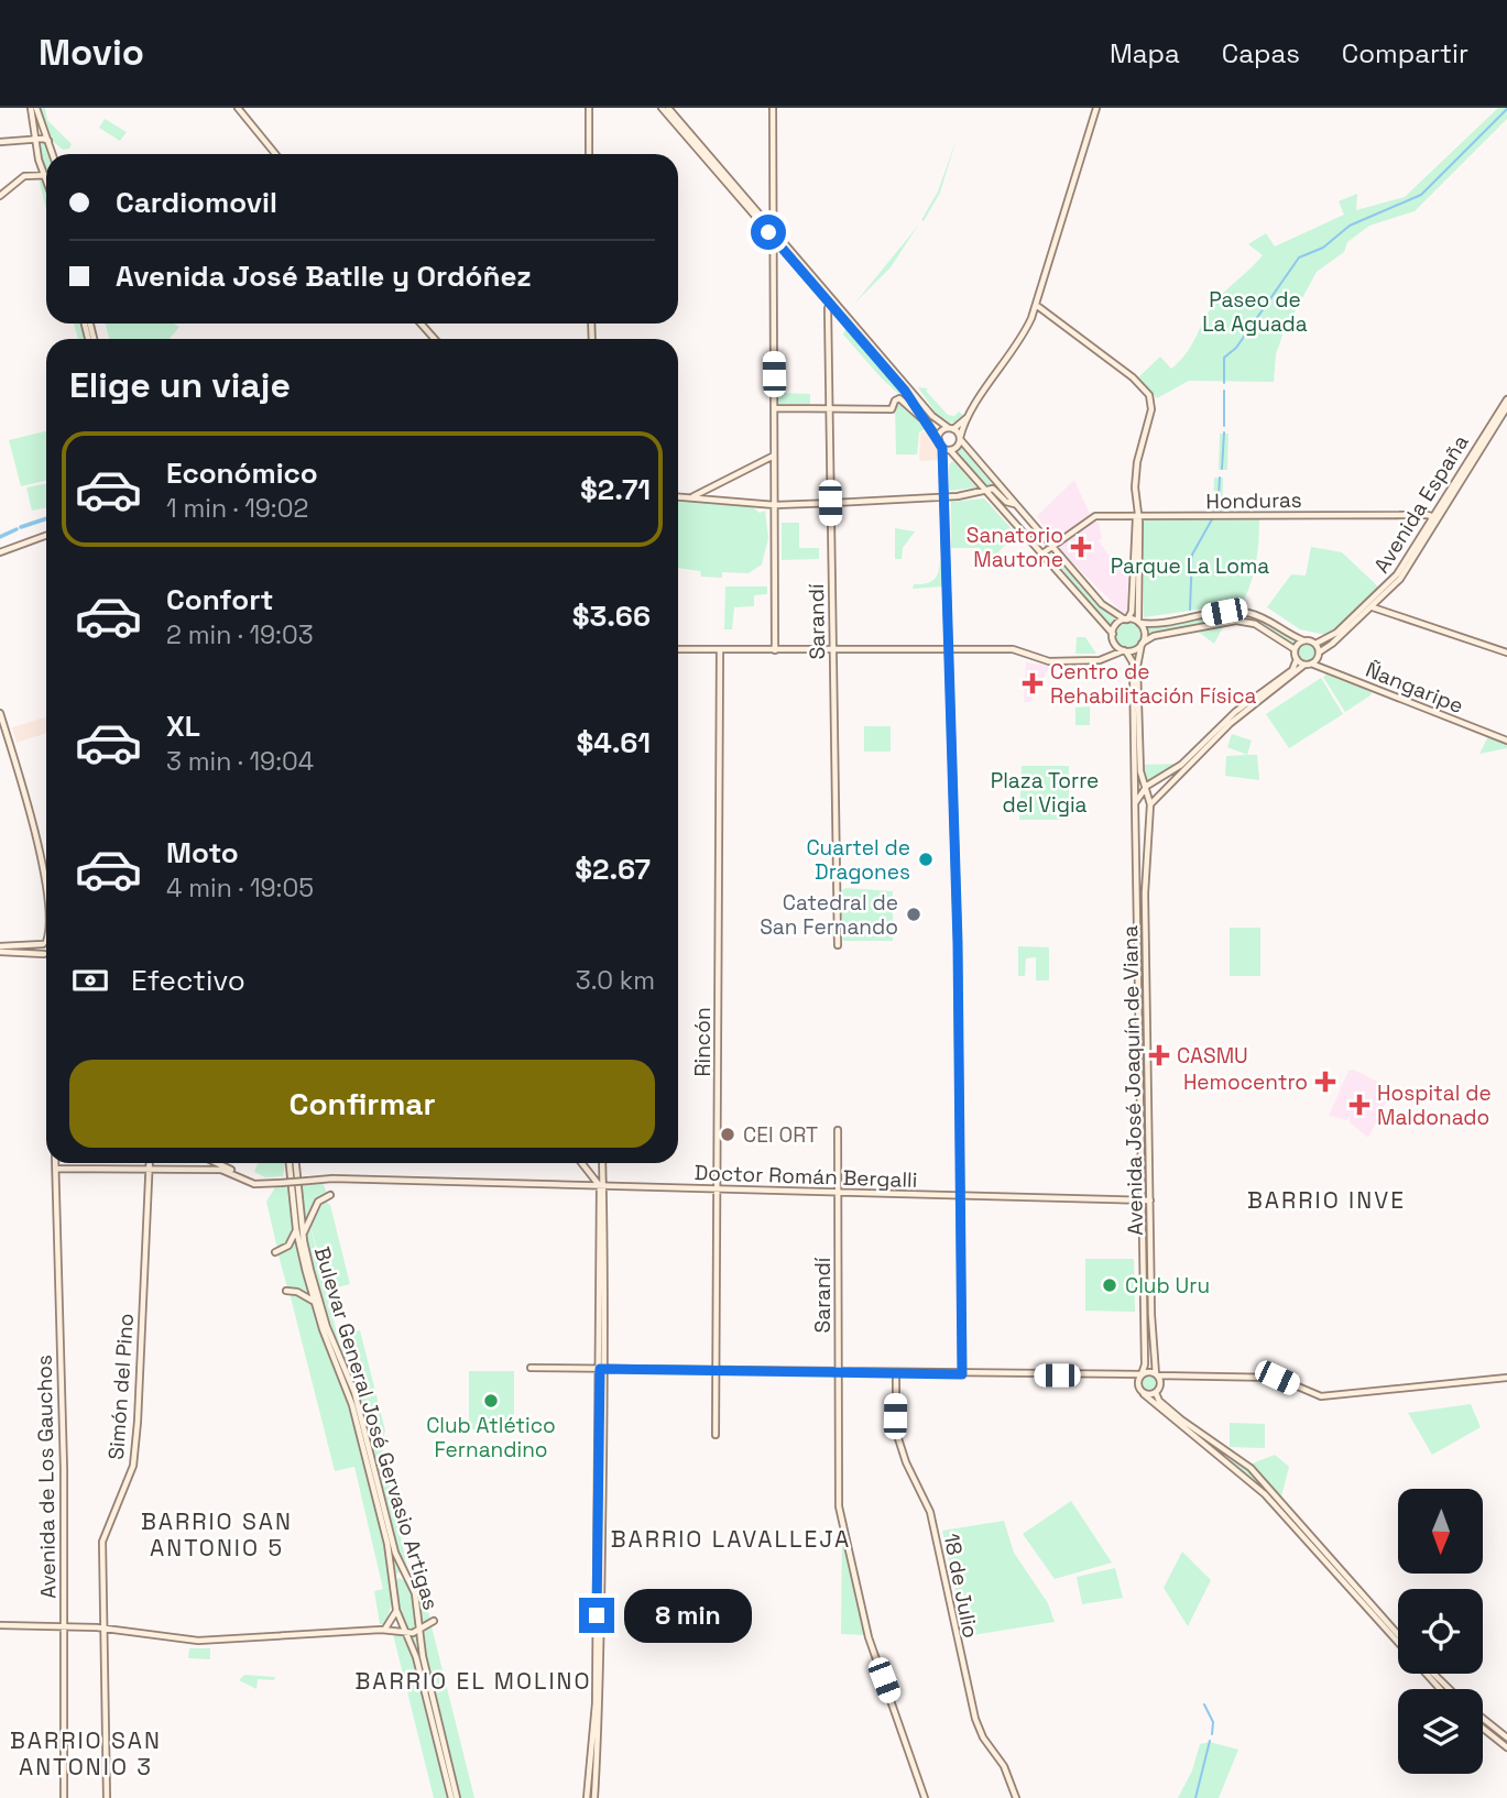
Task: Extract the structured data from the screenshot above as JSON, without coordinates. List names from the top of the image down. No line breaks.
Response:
{"streets":{"street":["Honduras","Avenida España","Sarandí","Ñangaripe","Rincón","Avenida José Joaquín de Viana","Doctor Román Bergalli","Simón del Pino","Bulevar General José Gervasio Artigas","Avenida de Los Gauchos","18 de Julio"]},"crossings":[["Honduras","Avenida España"],["Avenida España","Ñangaripe"],["Sarandí","Doctor Román Bergalli"],["Rincón","Doctor Román Bergalli"],["Avenida José Joaquín de Viana","Doctor Román Bergalli"]],"districts":["BARRIO INVE","BARRIO SAN ANTONIO 5","BARRIO LAVALLEJA","BARRIO EL MOLINO","BARRIO SAN ANTONIO 3"],"parks":["Paseo de La Aguada","Parque La Loma","Plaza Torre del Vigia"],"places":{"health":["Sanatorio Mautone","Centro de Rehabilitación Física","CASMU","Hemocentro","Hospital de Maldonado"],"other":["Cuartel de Dragones","Catedral de San Fernando","CEI ORT","Club Uru","Club Atlético Fernandino"]},"north":"bottom","page":{"header":"Movio","nav":["Mapa","Capas","Compartir"],"banner":["Cardiomovil","Avenida José Batlle y Ordóñez"],"heading":"Elige un viaje","list":[{"name":"Económico","note":"1 min · 19:02","value":"$2.71"},{"name":"Confort","note":"2 min · 19:03","value":"$3.66"},{"name":"XL","note":"3 min · 19:04","value":"$4.61"},{"name":"Moto","note":"4 min · 19:05","value":"$2.67"}],"pay":["Efectivo","3.0 km"],"buttons":"Confirmar","bubble":"8 min"}}
